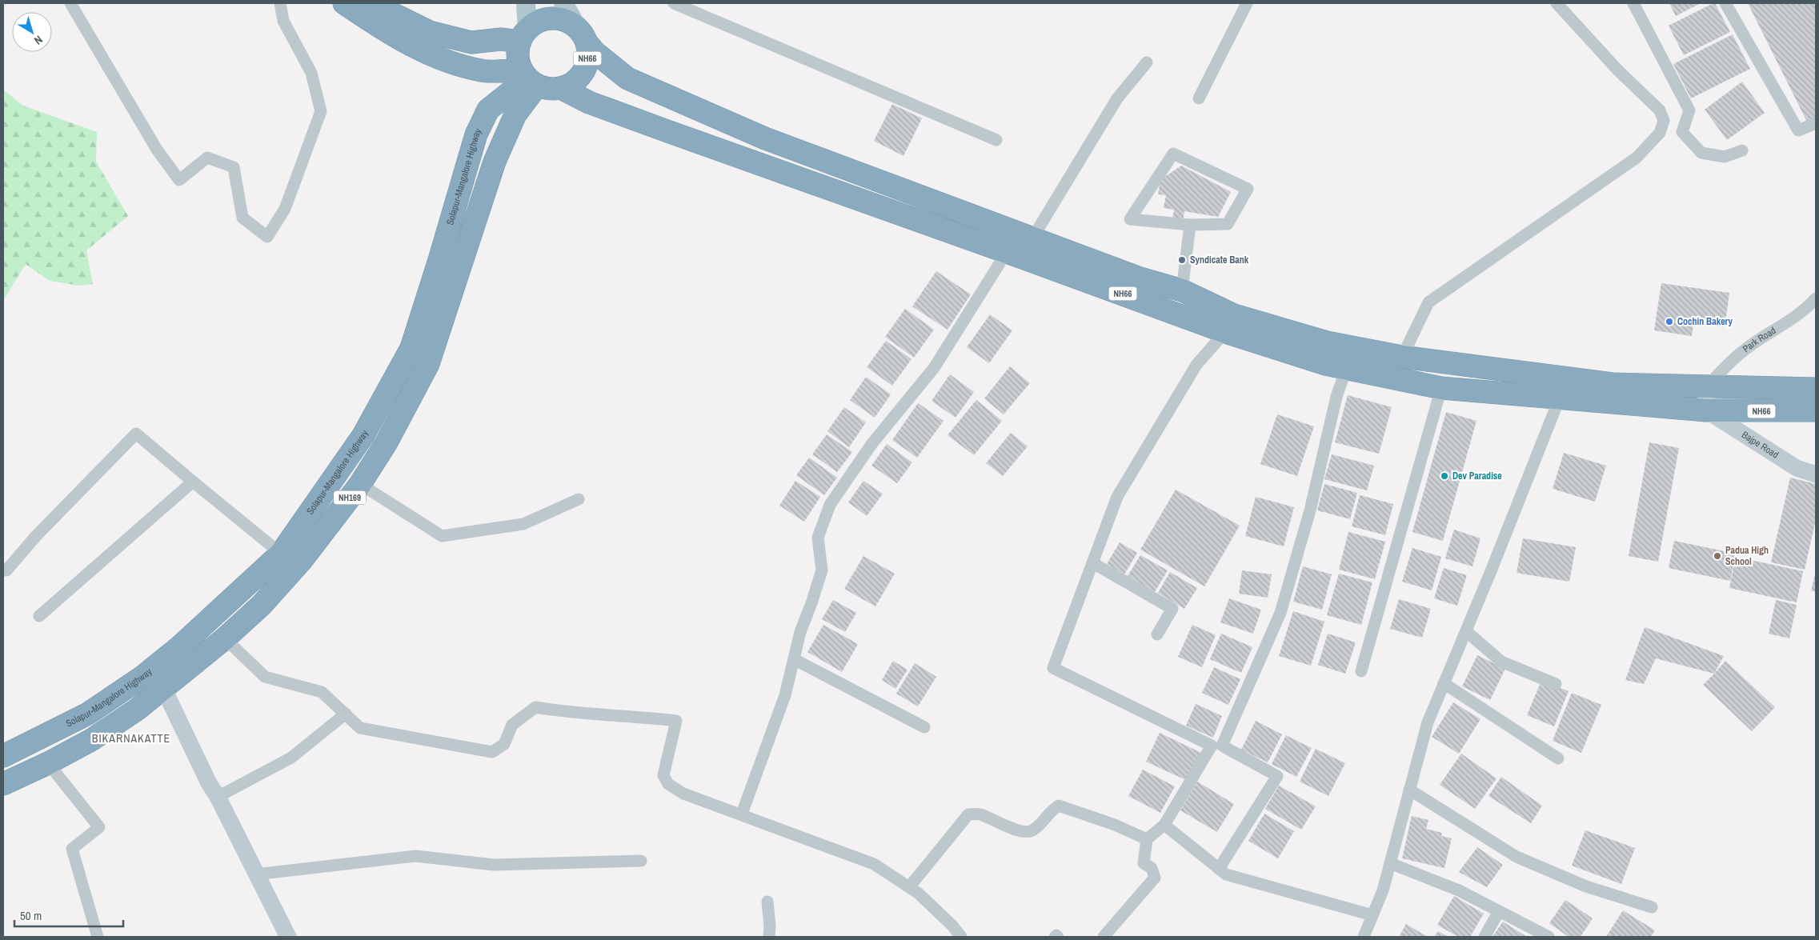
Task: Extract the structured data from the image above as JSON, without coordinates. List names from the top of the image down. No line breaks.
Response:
{"streets":{"highway":["NH66","Solapur-Mangalore Highway","NH169"],"street":["Park Road","Bajpe Road"]},"crossings":[["NH66","Solapur-Mangalore Highway"],["NH66","Park Road"],["NH66","Bajpe Road"],["NH66","NH169"],["Solapur-Mangalore Highway","NH169"]],"districts":["BIKARNAKATTE"],"places":["Syndicate Bank","Cochin Bakery","Dev Paradise","Padua High School"],"scale_bar":"50 m","north":"bottom right"}
